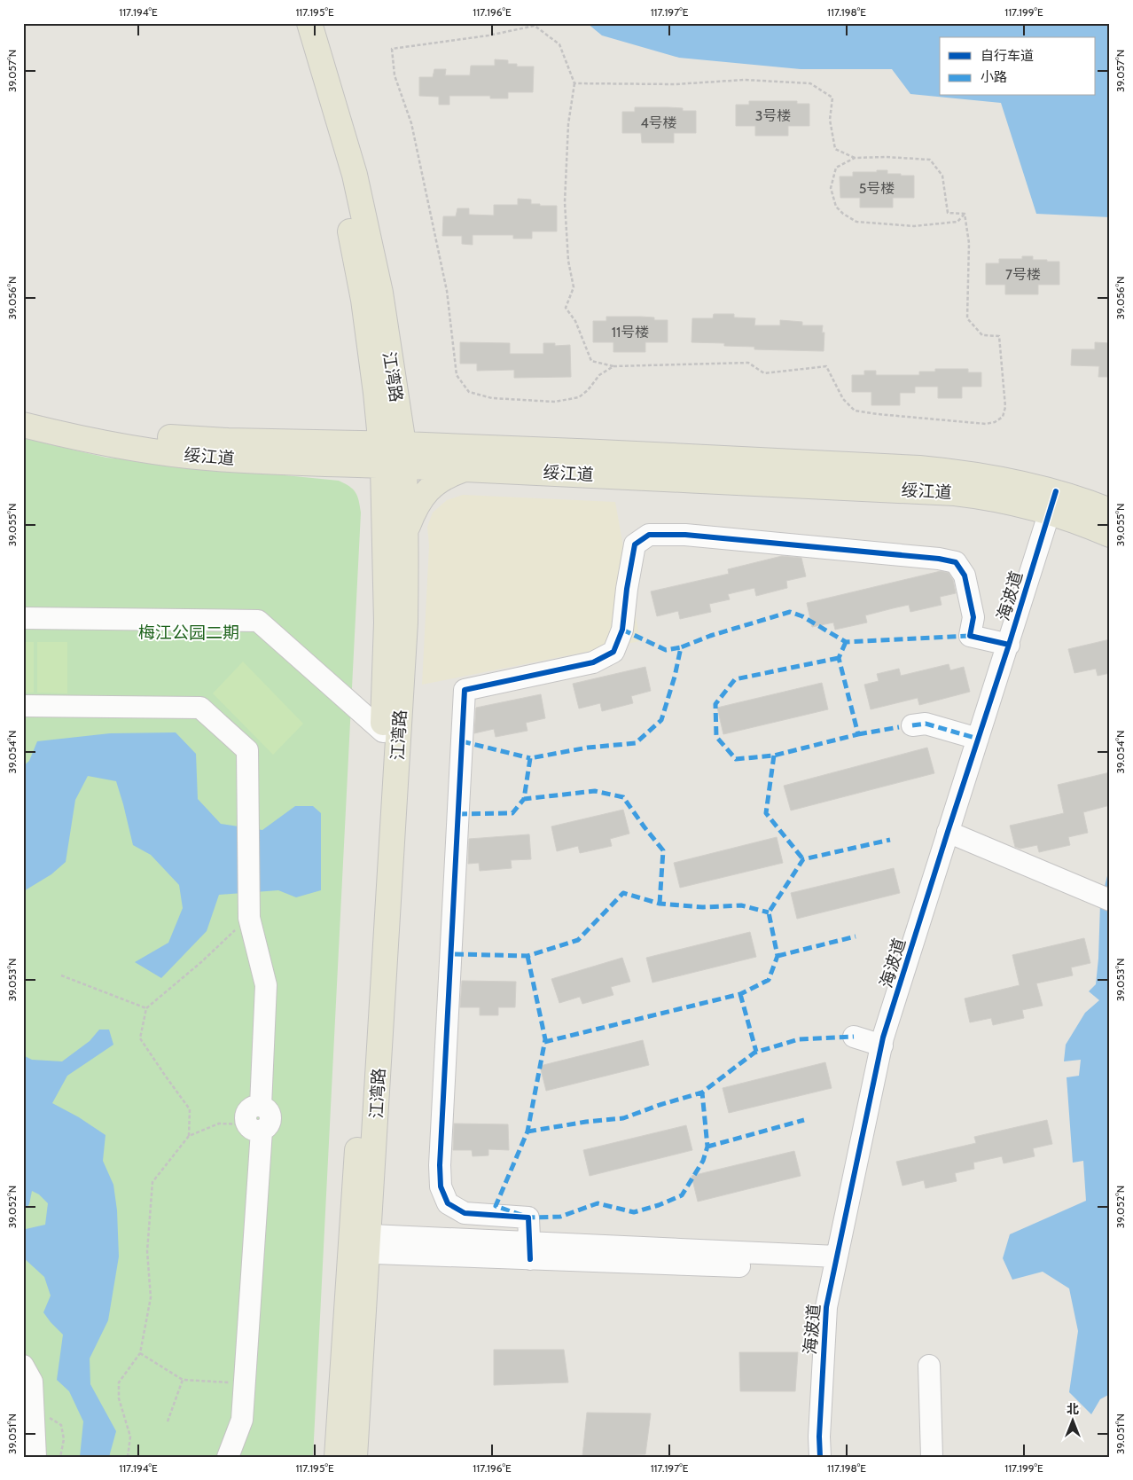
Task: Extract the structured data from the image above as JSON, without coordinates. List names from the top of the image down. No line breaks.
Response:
{"streets":{"main road":["江湾路","绥江道"],"street":["海波道"]},"crossings":[["江湾路","绥江道"],["绥江道","海波道"]],"parks":["梅江公园二期"],"house_numbers":["3号楼","4号楼","5号楼","7号楼","11号楼"],"legend":["自行车道","小路"],"north":"top","coordinates":["117.194°E","117.195°E","117.196°E","117.197°E","117.198°E","117.199°E","39.057°N","39.056°N","39.055°N","39.054°N","39.053°N","39.052°N","39.051°N"]}
